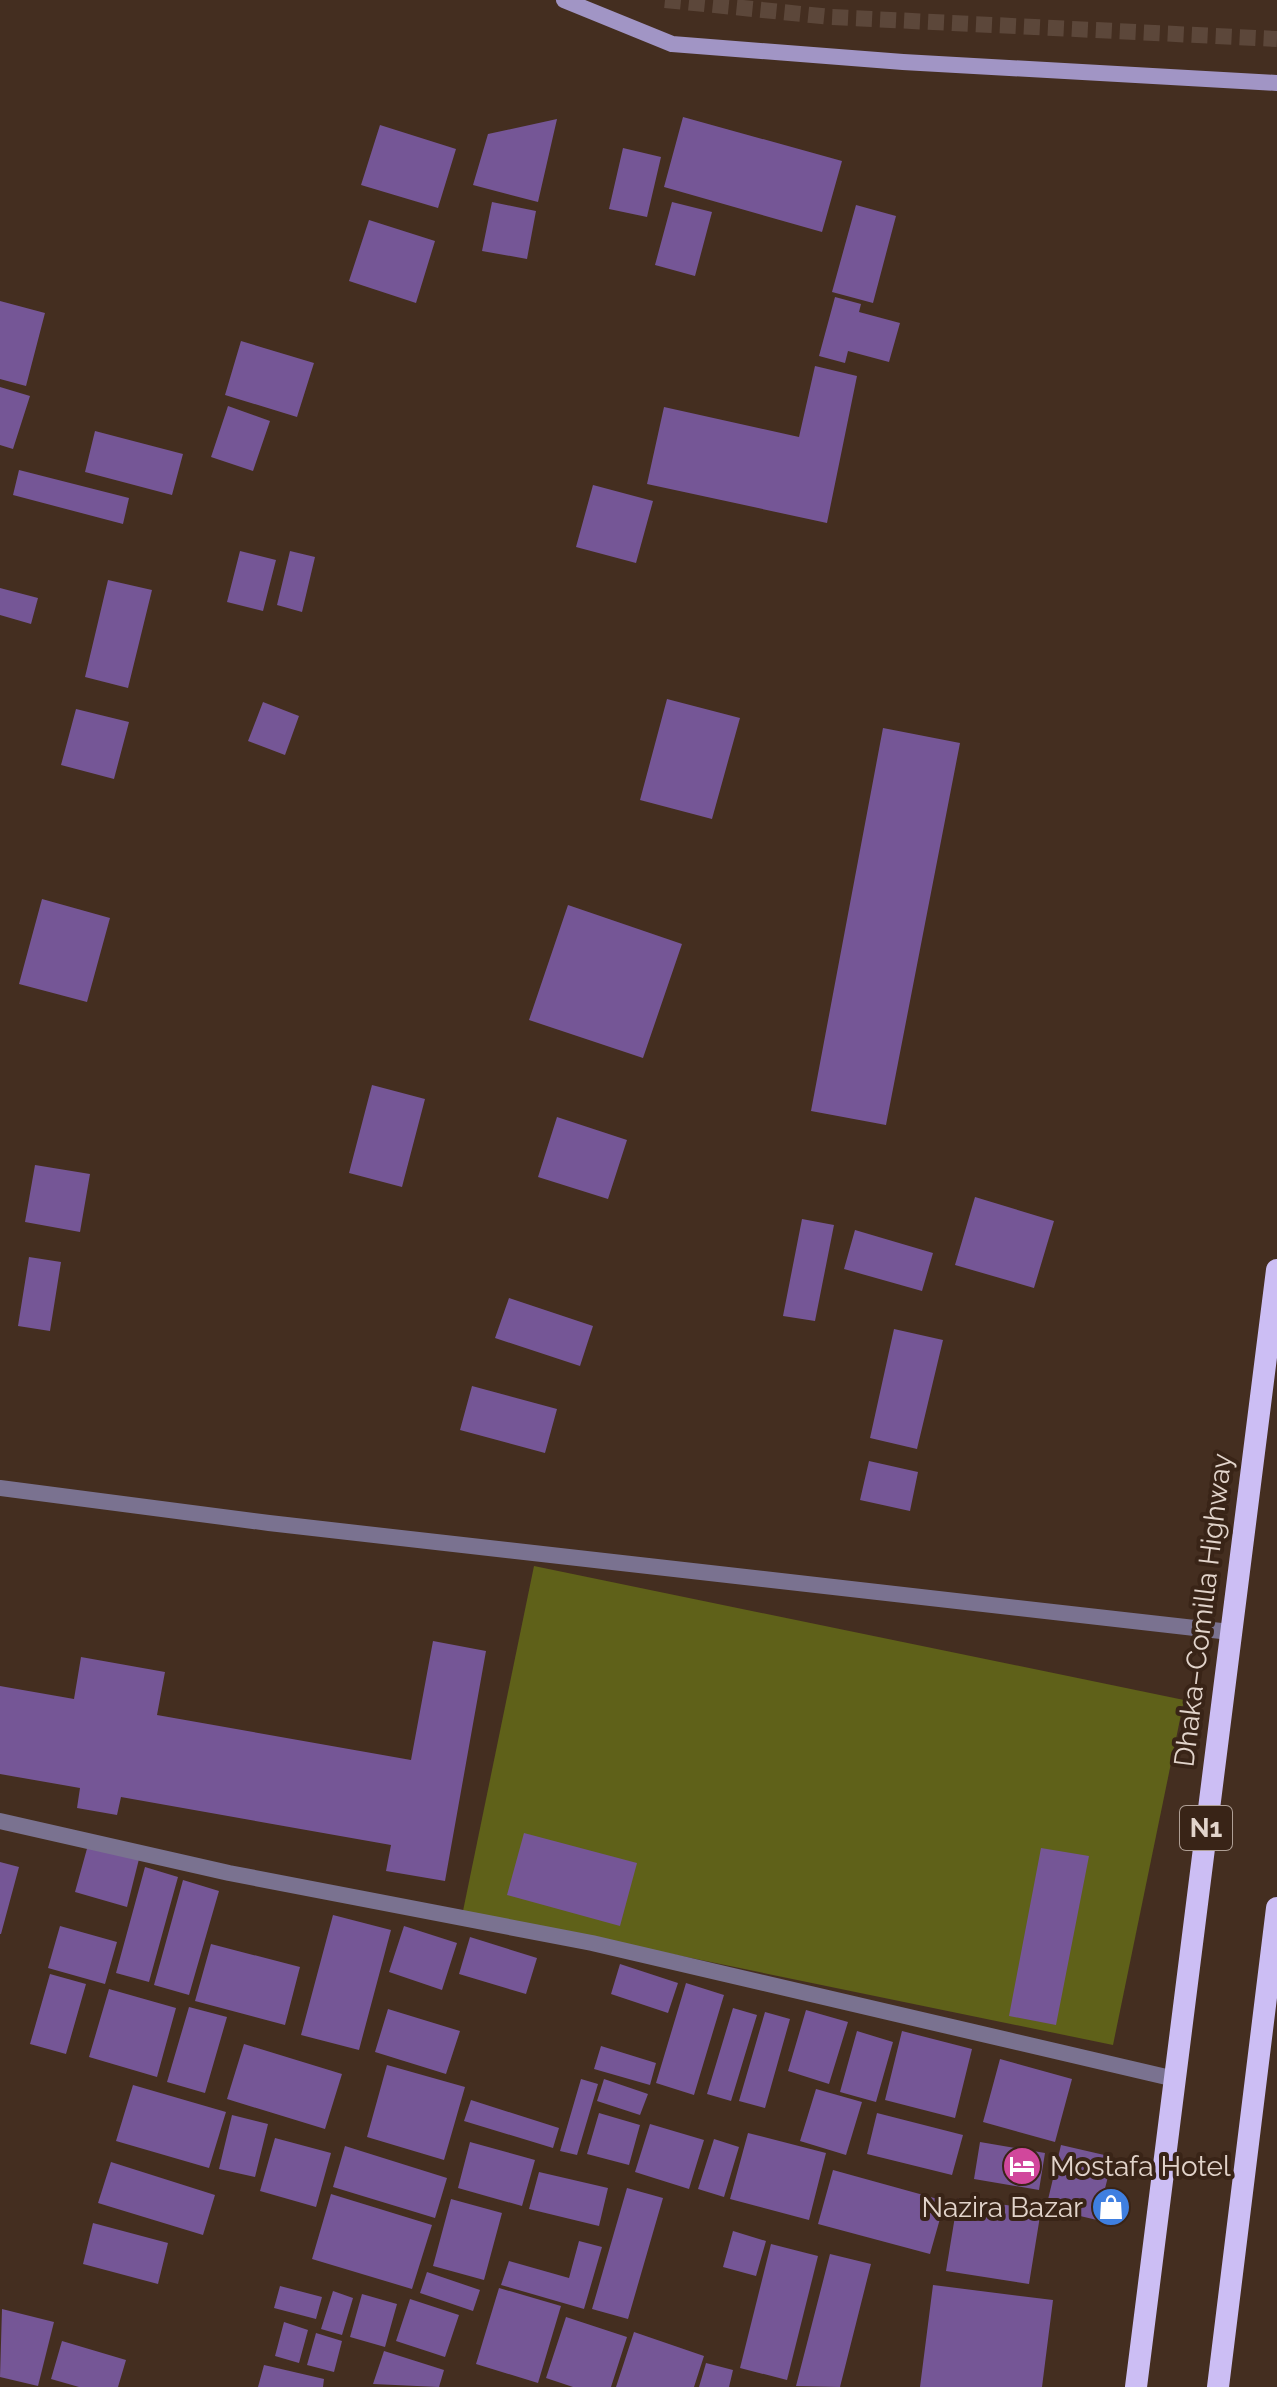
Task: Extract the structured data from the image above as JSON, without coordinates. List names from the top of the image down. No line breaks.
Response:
{"streets":{"highway":["Dhaka–Comilla Highway","N1"]},"places":{"hotel":["Mostafa Hotel"],"shop":["Nazira Bazar"]}}
